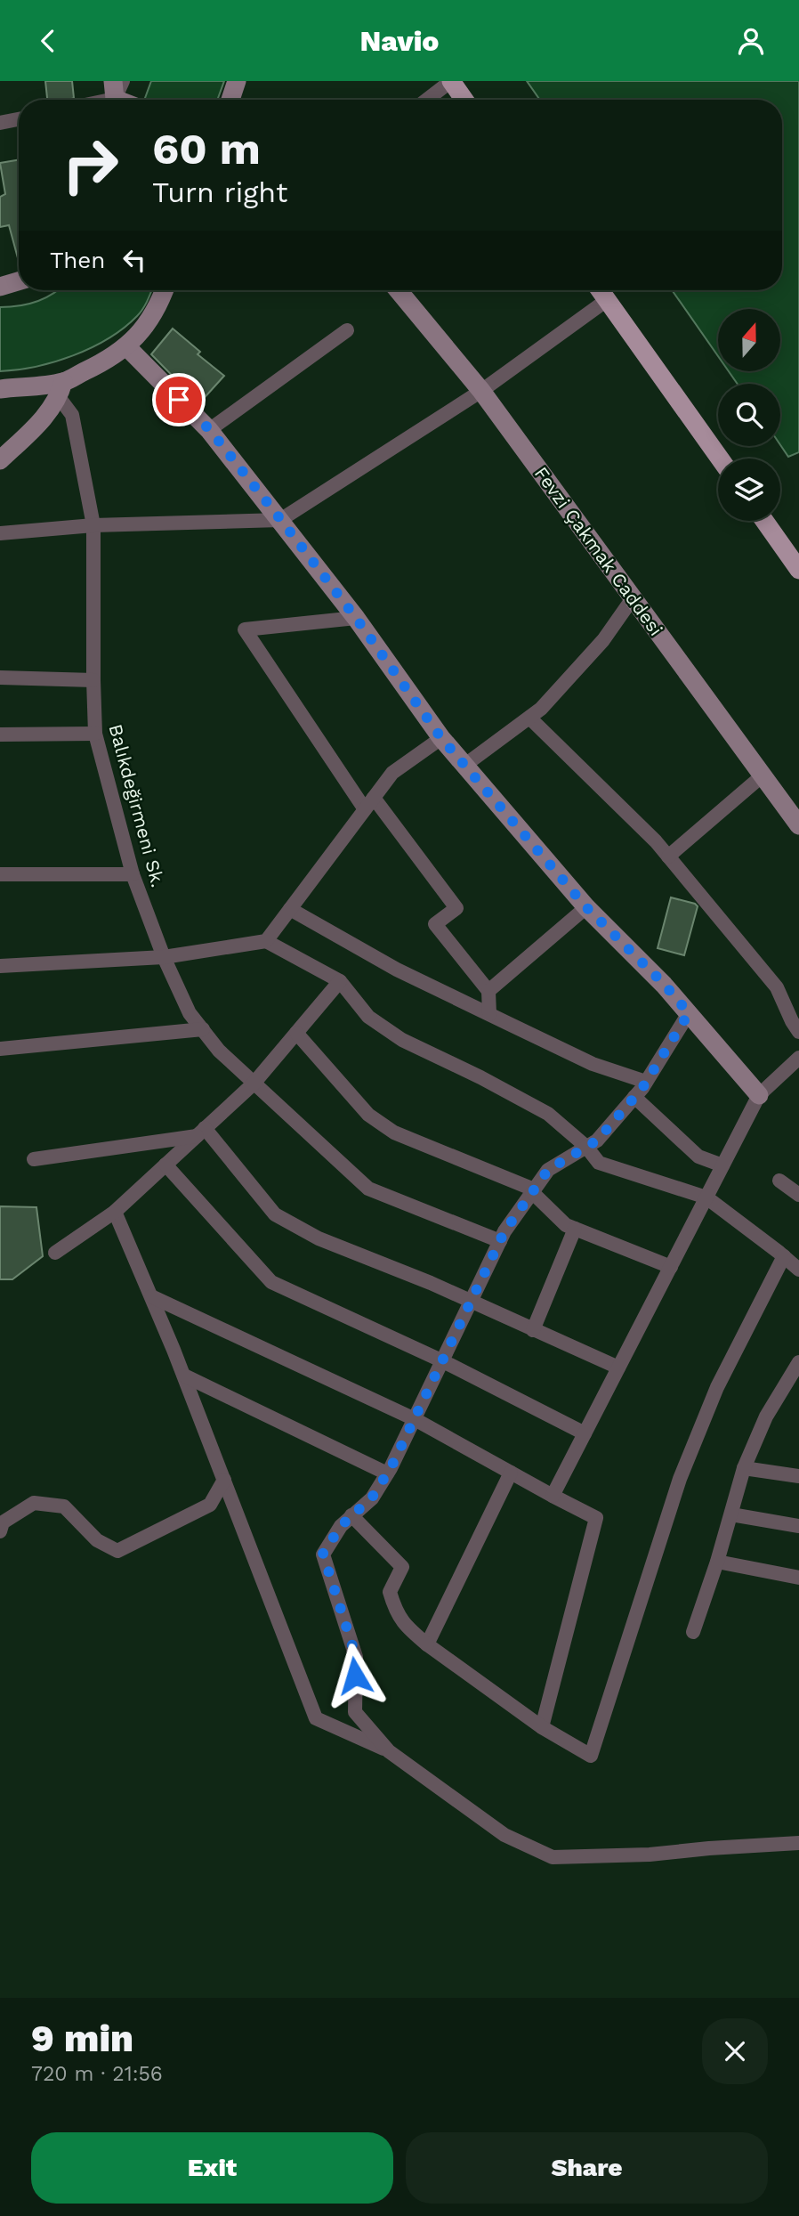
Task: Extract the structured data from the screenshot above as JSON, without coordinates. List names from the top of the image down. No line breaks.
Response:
{"streets":{"street":["Fevzi Çakmak Caddesi","Balıkdeğirmeni Sk."]},"north":"top","page":{"header":"Navio","turn":["60 m","Turn right"],"then":"Then","heading":["9 min","720 m · 21:56"],"buttons":["Exit","Share"]}}
